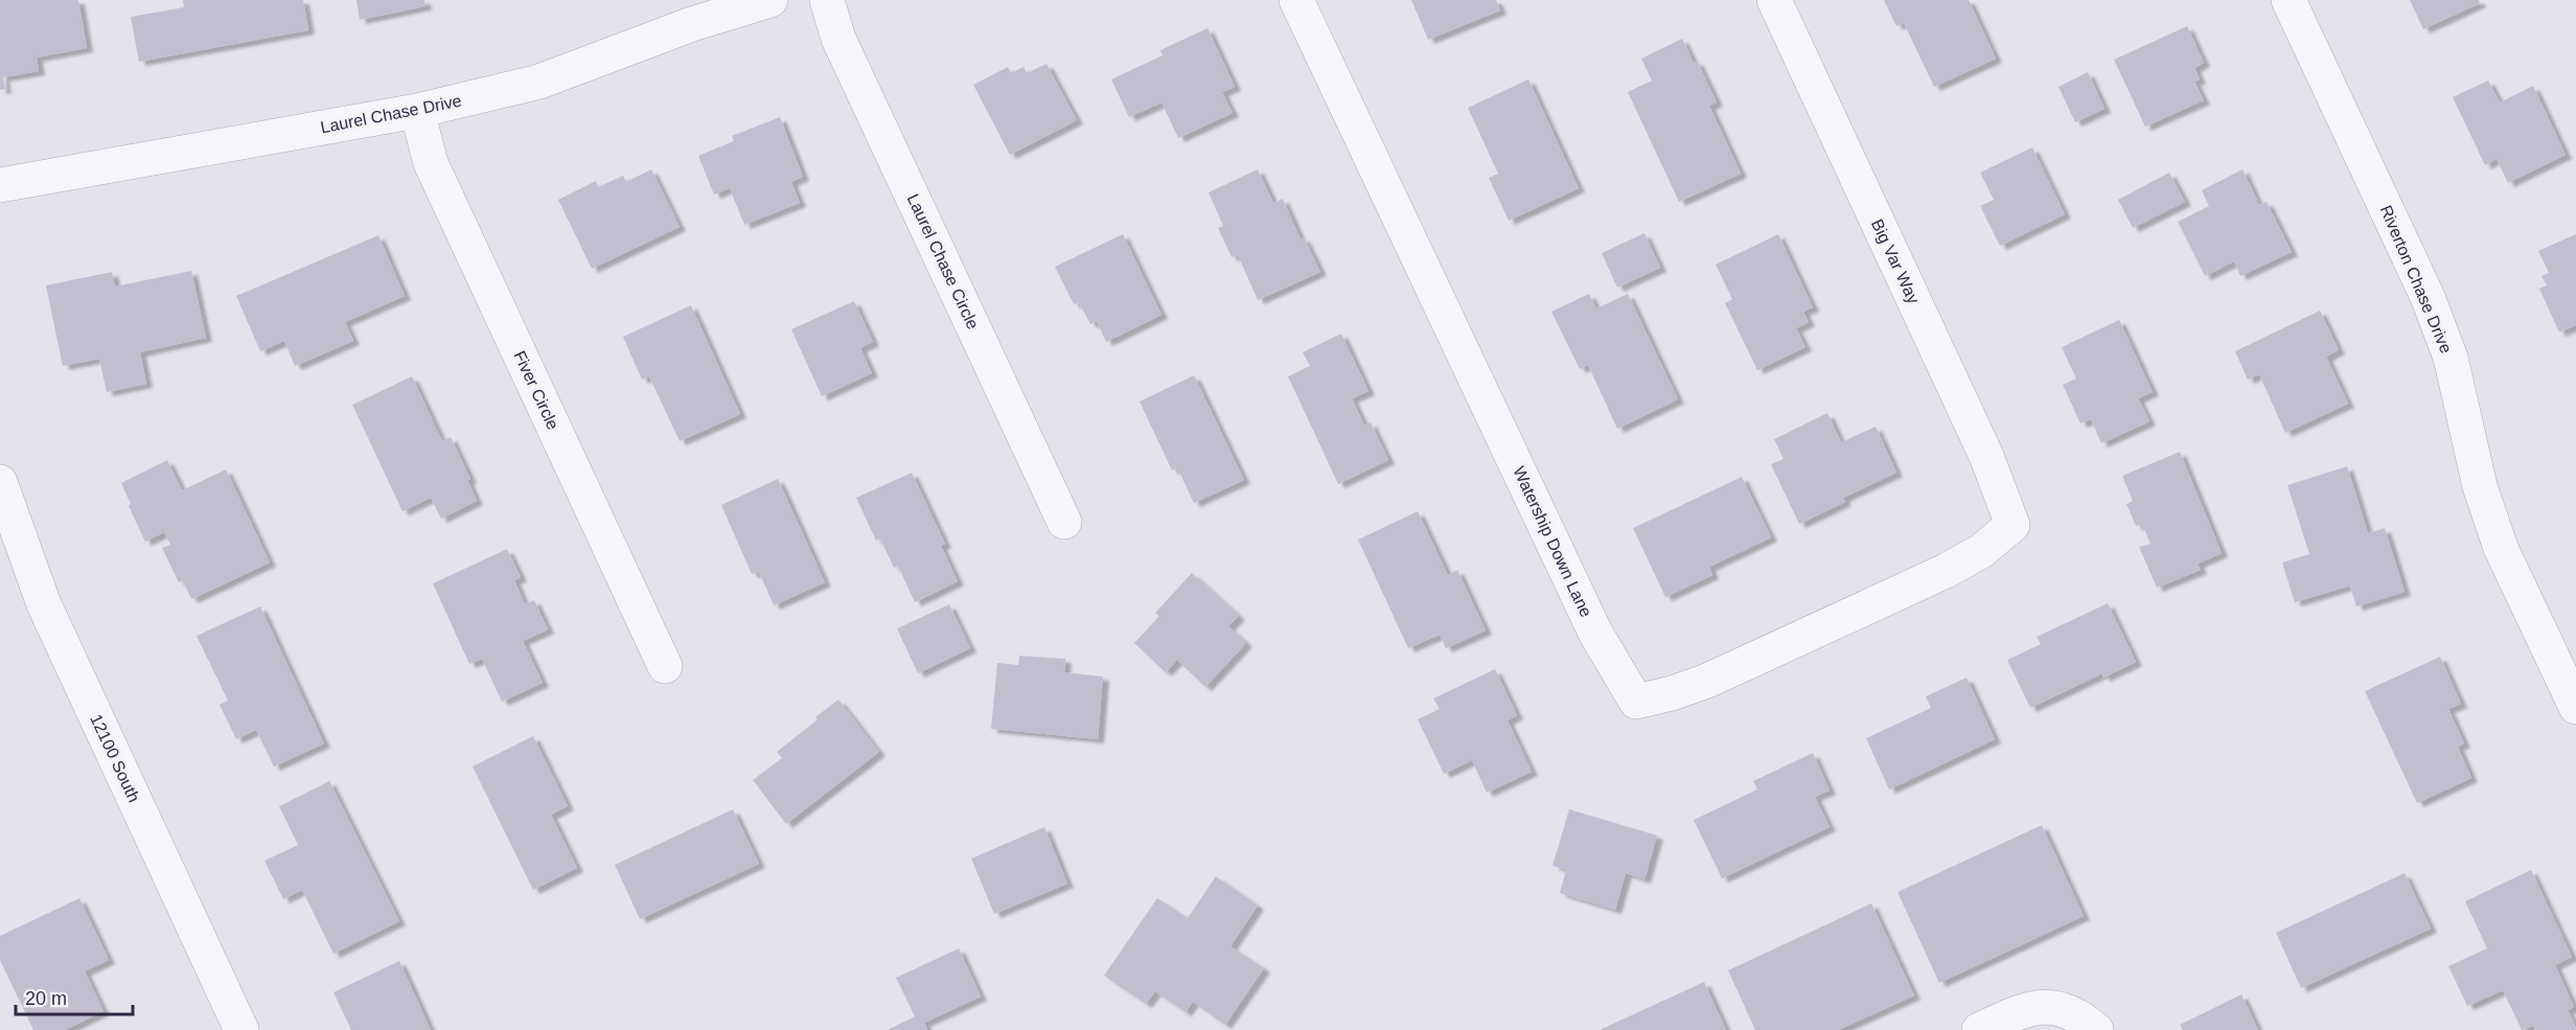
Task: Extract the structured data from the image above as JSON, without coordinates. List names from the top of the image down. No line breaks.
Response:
{"streets":{"street":["Laurel Chase Drive","Laurel Chase Circle","Big Var Way","Riverton Chase Drive","Fiver Circle","Watership Down Lane","12100 South"]},"crossings":[["Laurel Chase Drive","Fiver Circle"],["Big Var Way","Watership Down Lane"]],"scale_bar":"20 m"}
